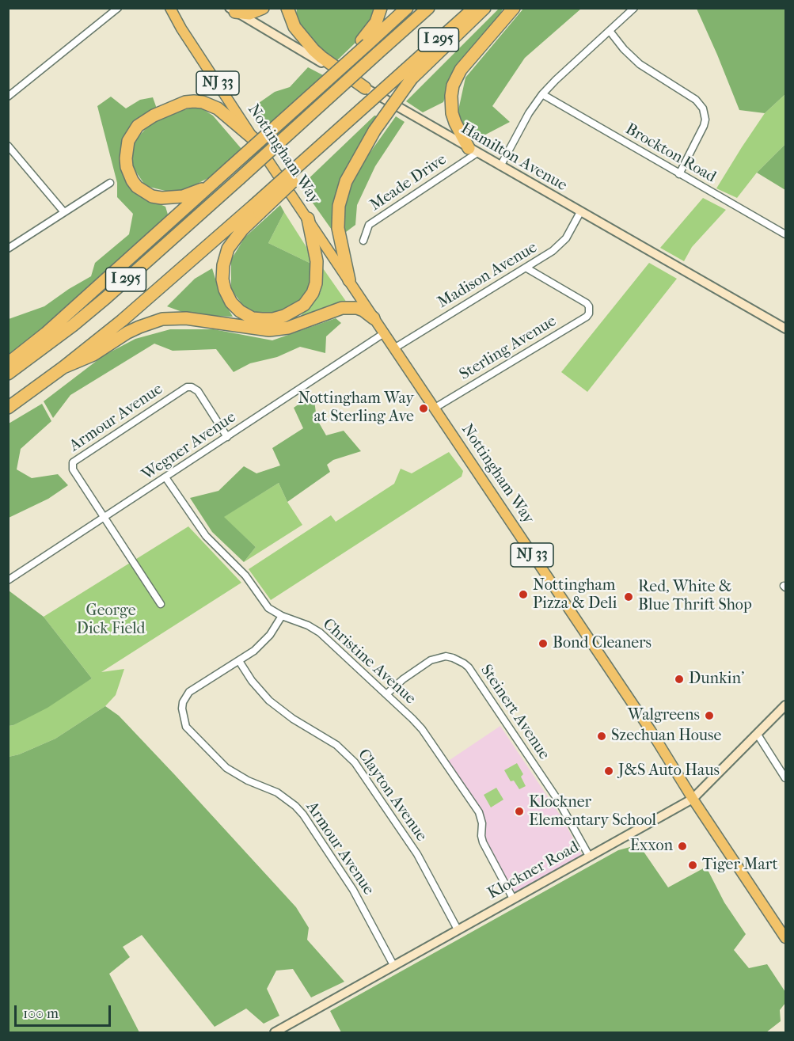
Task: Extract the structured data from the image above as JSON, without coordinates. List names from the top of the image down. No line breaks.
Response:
{"streets":{"highway":["I 295"],"main road":["NJ 33","Nottingham Way","Hamilton Avenue","Klockner Road"],"street":["Brockton Road","Meade Drive","Madison Avenue","Sterling Avenue","Armour Avenue","Wegner Avenue","Christine Avenue","Steinert Avenue","Clayton Avenue"]},"crossings":[["Nottingham Way","Madison Avenue"],["Nottingham Way","Sterling Avenue"],["Nottingham Way","Wegner Avenue"],["Nottingham Way","Klockner Road"],["Hamilton Avenue","Meade Drive"],["Hamilton Avenue","Madison Avenue"],["Madison Avenue","Sterling Avenue"],["Armour Avenue","Wegner Avenue"],["Armour Avenue","Christine Avenue"],["Armour Avenue","Clayton Avenue"],["Armour Avenue","Klockner Road"],["Wegner Avenue","Christine Avenue"],["Christine Avenue","Steinert Avenue"],["Christine Avenue","Klockner Road"],["Steinert Avenue","Klockner Road"],["Clayton Avenue","Klockner Road"]],"parks":["George Dick Field"],"places":["Nottingham Way at Sterling Ave","Nottingham Pizza & Deli","Red, White & Blue Thrift Shop","Bond Cleaners","Dunkin'","Walgreens","Szechuan House","J&S Auto Haus","Klockner Elementary School","Exxon","Tiger Mart"],"scale_bar":"100 m"}
